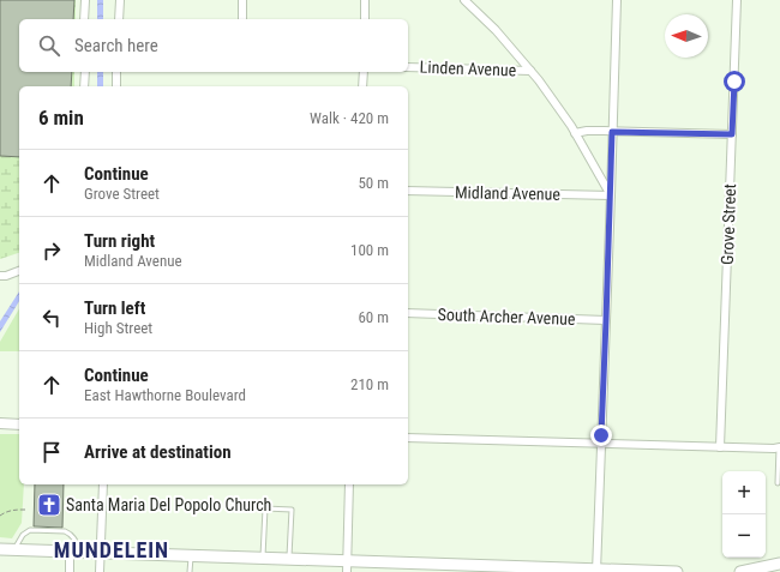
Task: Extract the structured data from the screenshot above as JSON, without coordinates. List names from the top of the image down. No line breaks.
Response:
{"streets":{"street":["Linden Avenue","Midland Avenue","Grove Street","South Archer Avenue"]},"districts":["MUNDELEIN"],"places":{"church":["Santa Maria Del Popolo Church"]},"north":"left","page":{"search":"Search here","heading":["6 min","Walk · 420 m"],"list":[["Continue","Grove Street","50 m"],["Turn right","Midland Avenue","100 m"],["Turn left","High Street","60 m"],["Continue","East Hawthorne Boulevard","210 m"],"Arrive at destination"],"map_buttons":["+","−"]}}
